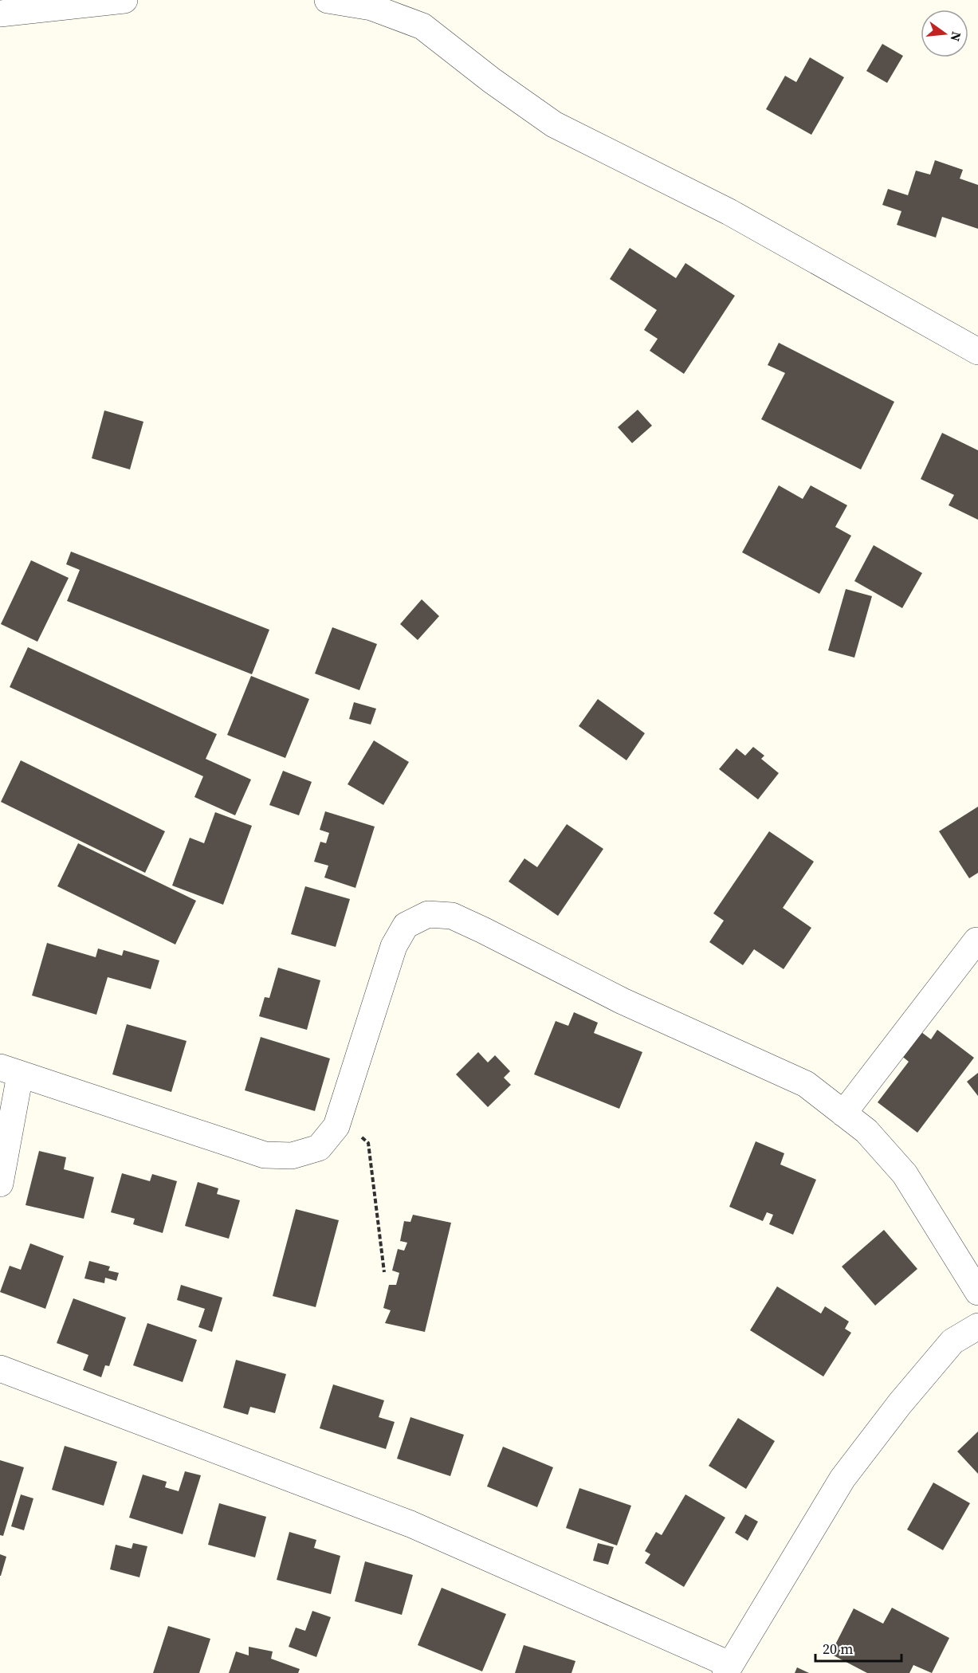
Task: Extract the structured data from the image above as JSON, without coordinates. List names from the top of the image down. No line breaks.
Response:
{"scale_bar":"20 m","north":"right"}
